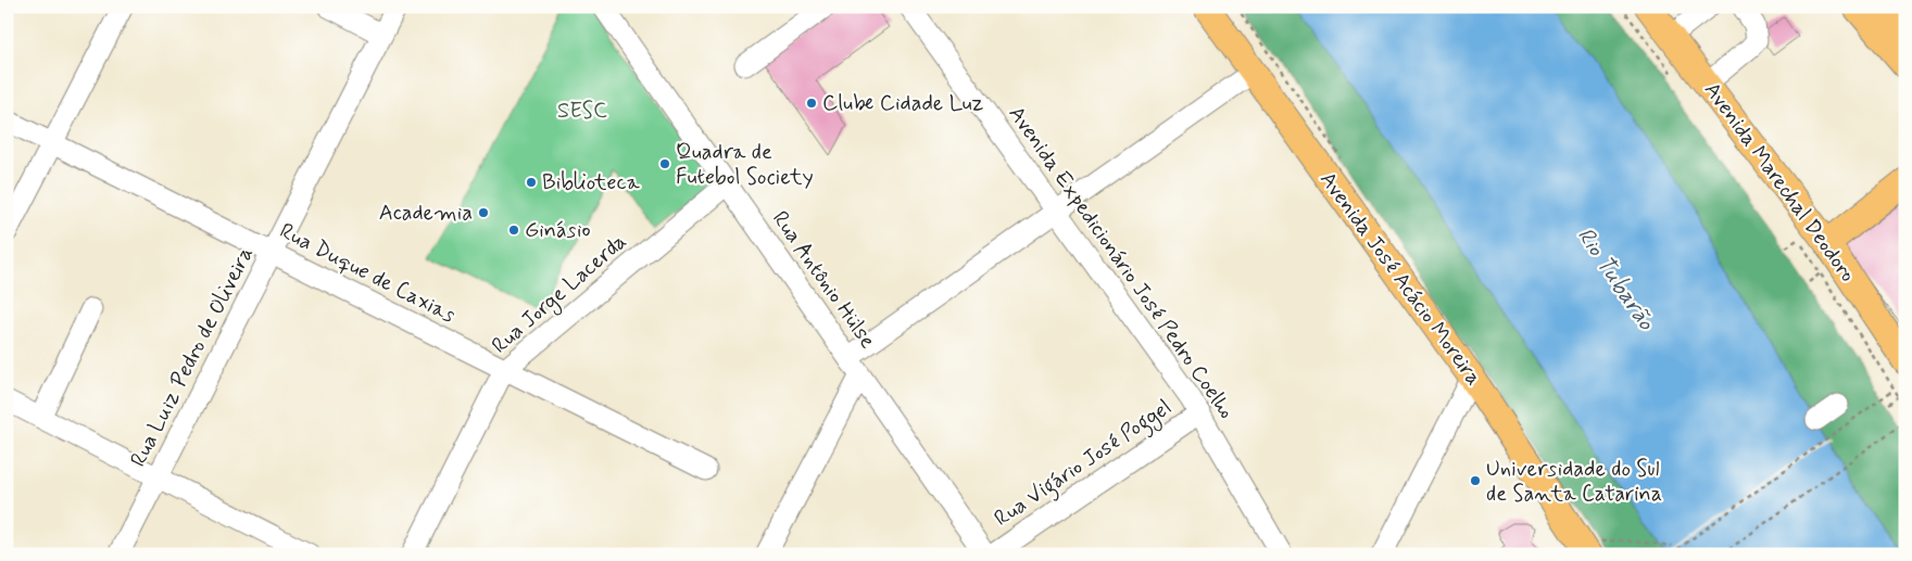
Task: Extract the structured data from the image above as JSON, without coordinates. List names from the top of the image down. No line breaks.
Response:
{"streets":{"main road":["Avenida Marechal Deodoro","Avenida José Acácio Moreira"],"street":["Avenida Expedicionário José Pedro Coelho","Rua Duque de Caxias","Rua Antônio Hülse","Rua Jorge Lacerda","Rua Luiz Pedro de Oliveira","Rua Vigário José Poggel"]},"crossings":[["Avenida Expedicionário José Pedro Coelho","Rua Vigário José Poggel"],["Rua Duque de Caxias","Rua Jorge Lacerda"],["Rua Duque de Caxias","Rua Luiz Pedro de Oliveira"],["Rua Antônio Hülse","Rua Jorge Lacerda"]],"water":["Rio Tubarão"],"parks":["SESC"],"places":["Clube Cidade Luz","Quadra de Futebol Society","Biblioteca","Academia","Ginásio","Universidade do Sul de Santa Catarina"]}
